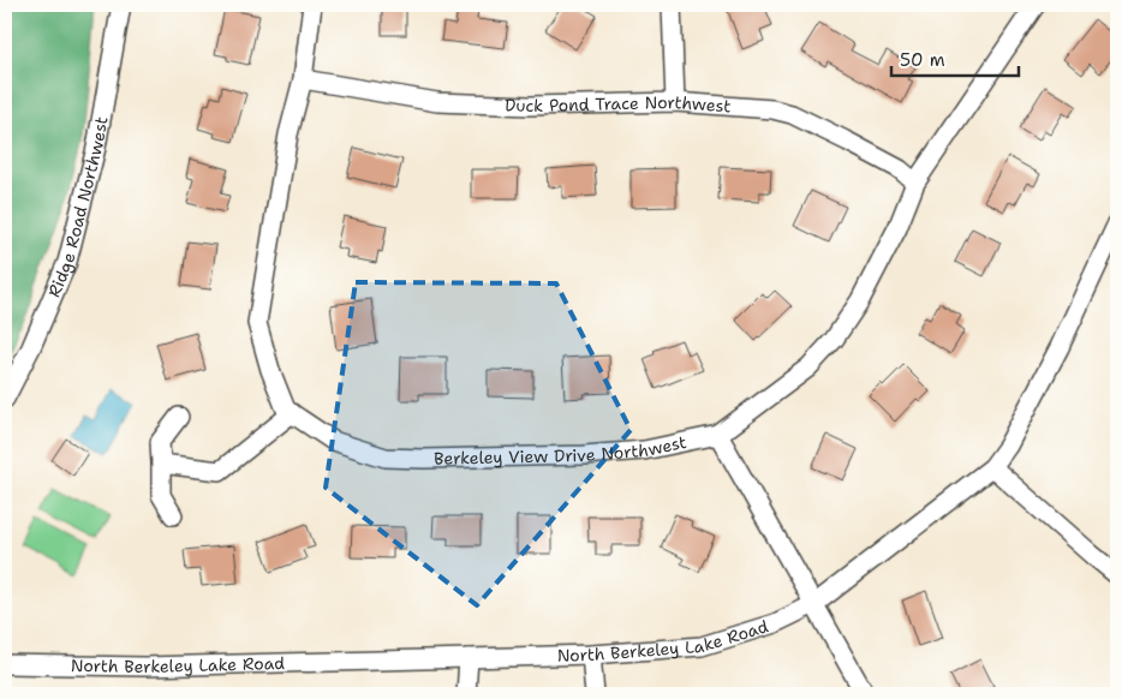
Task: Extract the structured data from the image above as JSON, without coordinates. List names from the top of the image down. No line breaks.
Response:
{"streets":{"street":["Duck Pond Trace Northwest","Ridge Road Northwest","Berkeley View Drive Northwest","North Berkeley Lake Road"]},"crossings":[["Duck Pond Trace Northwest","Berkeley View Drive Northwest"]],"scale_bar":"50 m"}
